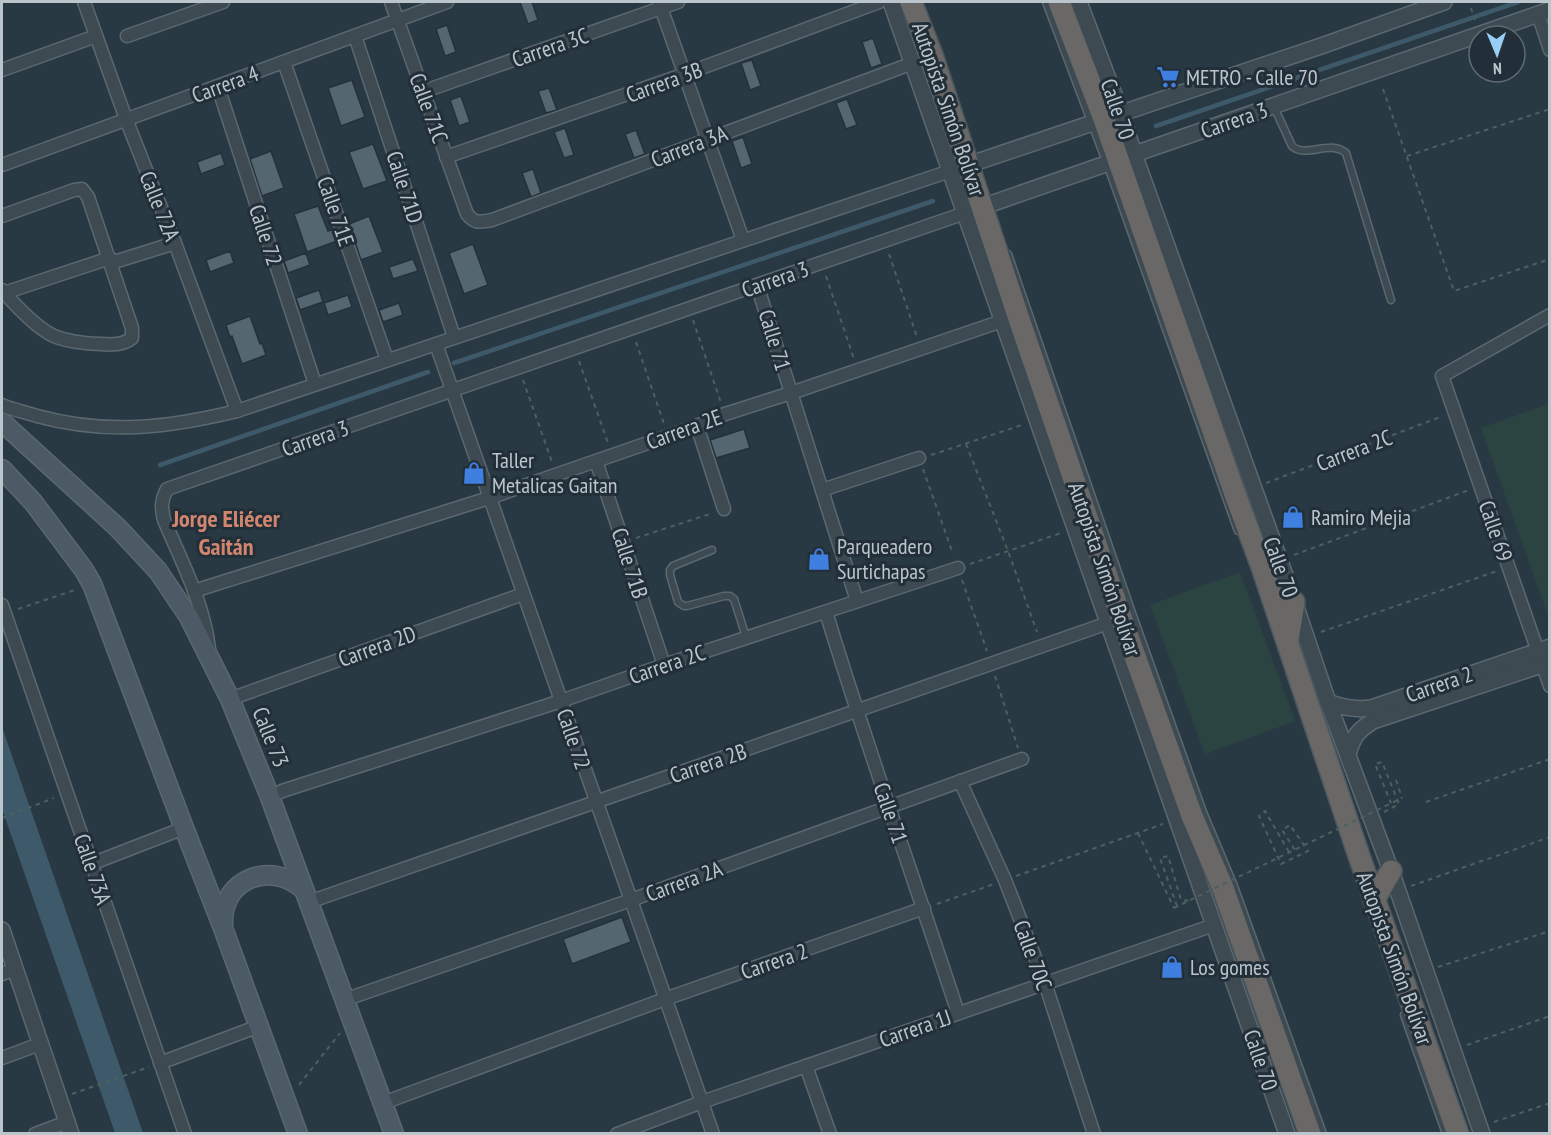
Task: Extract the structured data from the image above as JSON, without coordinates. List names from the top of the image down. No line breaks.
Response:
{"streets":{"highway":["Autopista Simón Bolívar"],"main road":["Calle 73"],"street":["Carrera 3C","Carrera 3B","Carrera 4","Calle 71C","Calle 70","Carrera 3","Carrera 3A","Calle 71D","Calle 72A","Calle 71E","Calle 72","Calle 71","Carrera 2E","Carrera 2C","Calle 69","Calle 71B","Carrera 2D","Carrera 2","Carrera 2B","Calle 73A","Carrera 2A","Calle 70C","Carrera 1J"]},"crossings":[["Carrera 3C","Calle 71C"],["Carrera 3B","Calle 71C"],["Carrera 4","Calle 71C"],["Carrera 4","Calle 71D"],["Carrera 4","Calle 72A"],["Carrera 4","Calle 71E"],["Carrera 4","Calle 72"],["Calle 71C","Carrera 3A"],["Autopista Simón Bolívar","Calle 70"],["Autopista Simón Bolívar","Carrera 3"],["Calle 70","Carrera 3"],["Calle 70","Carrera 2E"],["Calle 70","Carrera 2C"],["Calle 70","Carrera 2B"],["Calle 70","Carrera 1J"],["Carrera 3","Calle 71D"],["Carrera 3","Calle 72A"],["Carrera 3","Calle 71E"],["Carrera 3","Calle 72"],["Carrera 3","Calle 71"],["Carrera 3","Carrera 2E"],["Carrera 3","Calle 73"],["Calle 72","Carrera 2E"],["Calle 72","Carrera 2C"],["Calle 72","Carrera 2D"],["Calle 72","Carrera 2"],["Calle 72","Carrera 2B"],["Calle 72","Carrera 2A"],["Calle 72","Carrera 1J"],["Calle 71","Carrera 2E"],["Calle 71","Carrera 2C"],["Calle 71","Carrera 2"],["Calle 71","Carrera 2B"],["Calle 71","Carrera 2A"],["Calle 71","Carrera 1J"],["Carrera 2E","Calle 71B"],["Carrera 2C","Calle 69"],["Carrera 2C","Calle 71B"],["Carrera 2C","Calle 73"],["Calle 69","Carrera 2"],["Carrera 2D","Calle 73"],["Carrera 2","Calle 73"],["Calle 73","Carrera 2B"],["Calle 73","Carrera 2A"],["Carrera 2A","Calle 70C"],["Calle 70C","Carrera 1J"]],"districts":["Jorge Eliécer Gaitán"],"places":{"supermarket":["METRO - Calle 70"],"shop":["Taller Metalicas Gaitan","Ramiro Mejia","Parqueadero Surtichapas","Los gomes"]},"north":"bottom"}
